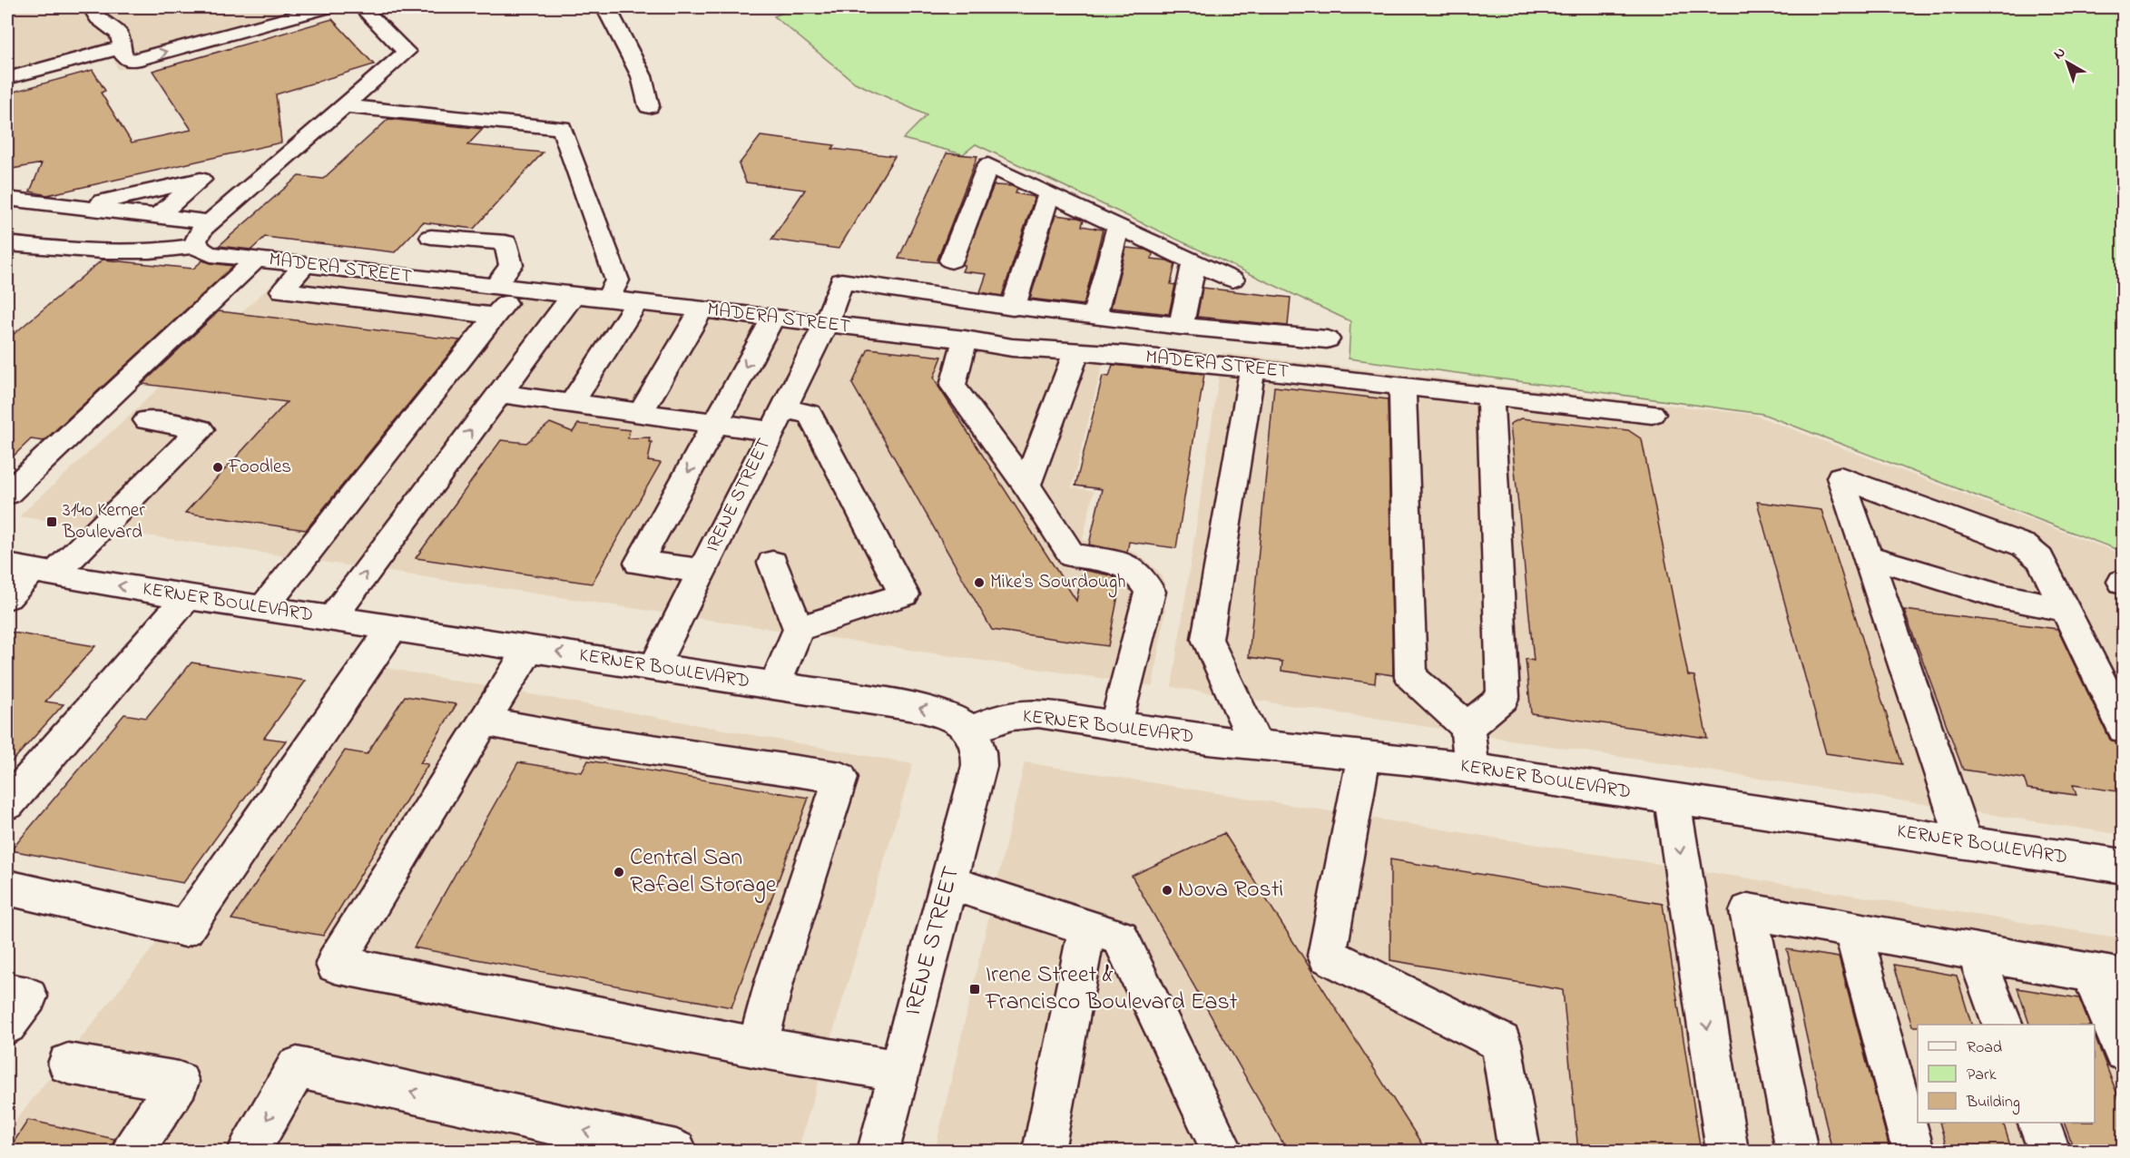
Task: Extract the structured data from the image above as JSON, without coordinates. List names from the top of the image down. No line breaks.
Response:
{"streets":{"street":["MADERA STREET","IRENE STREET","KERNER BOULEVARD"]},"crossings":[["MADERA STREET","IRENE STREET"],["IRENE STREET","KERNER BOULEVARD"]],"places":{"other":["Foodles","Mike's Sourdough","Central San Rafael Storage","Nova Rosti"],"transit":["3140 Kerner Boulevard","Irene Street & Francisco Boulevard East"]},"legend":["Road","Park","Building"],"north":"top left"}
